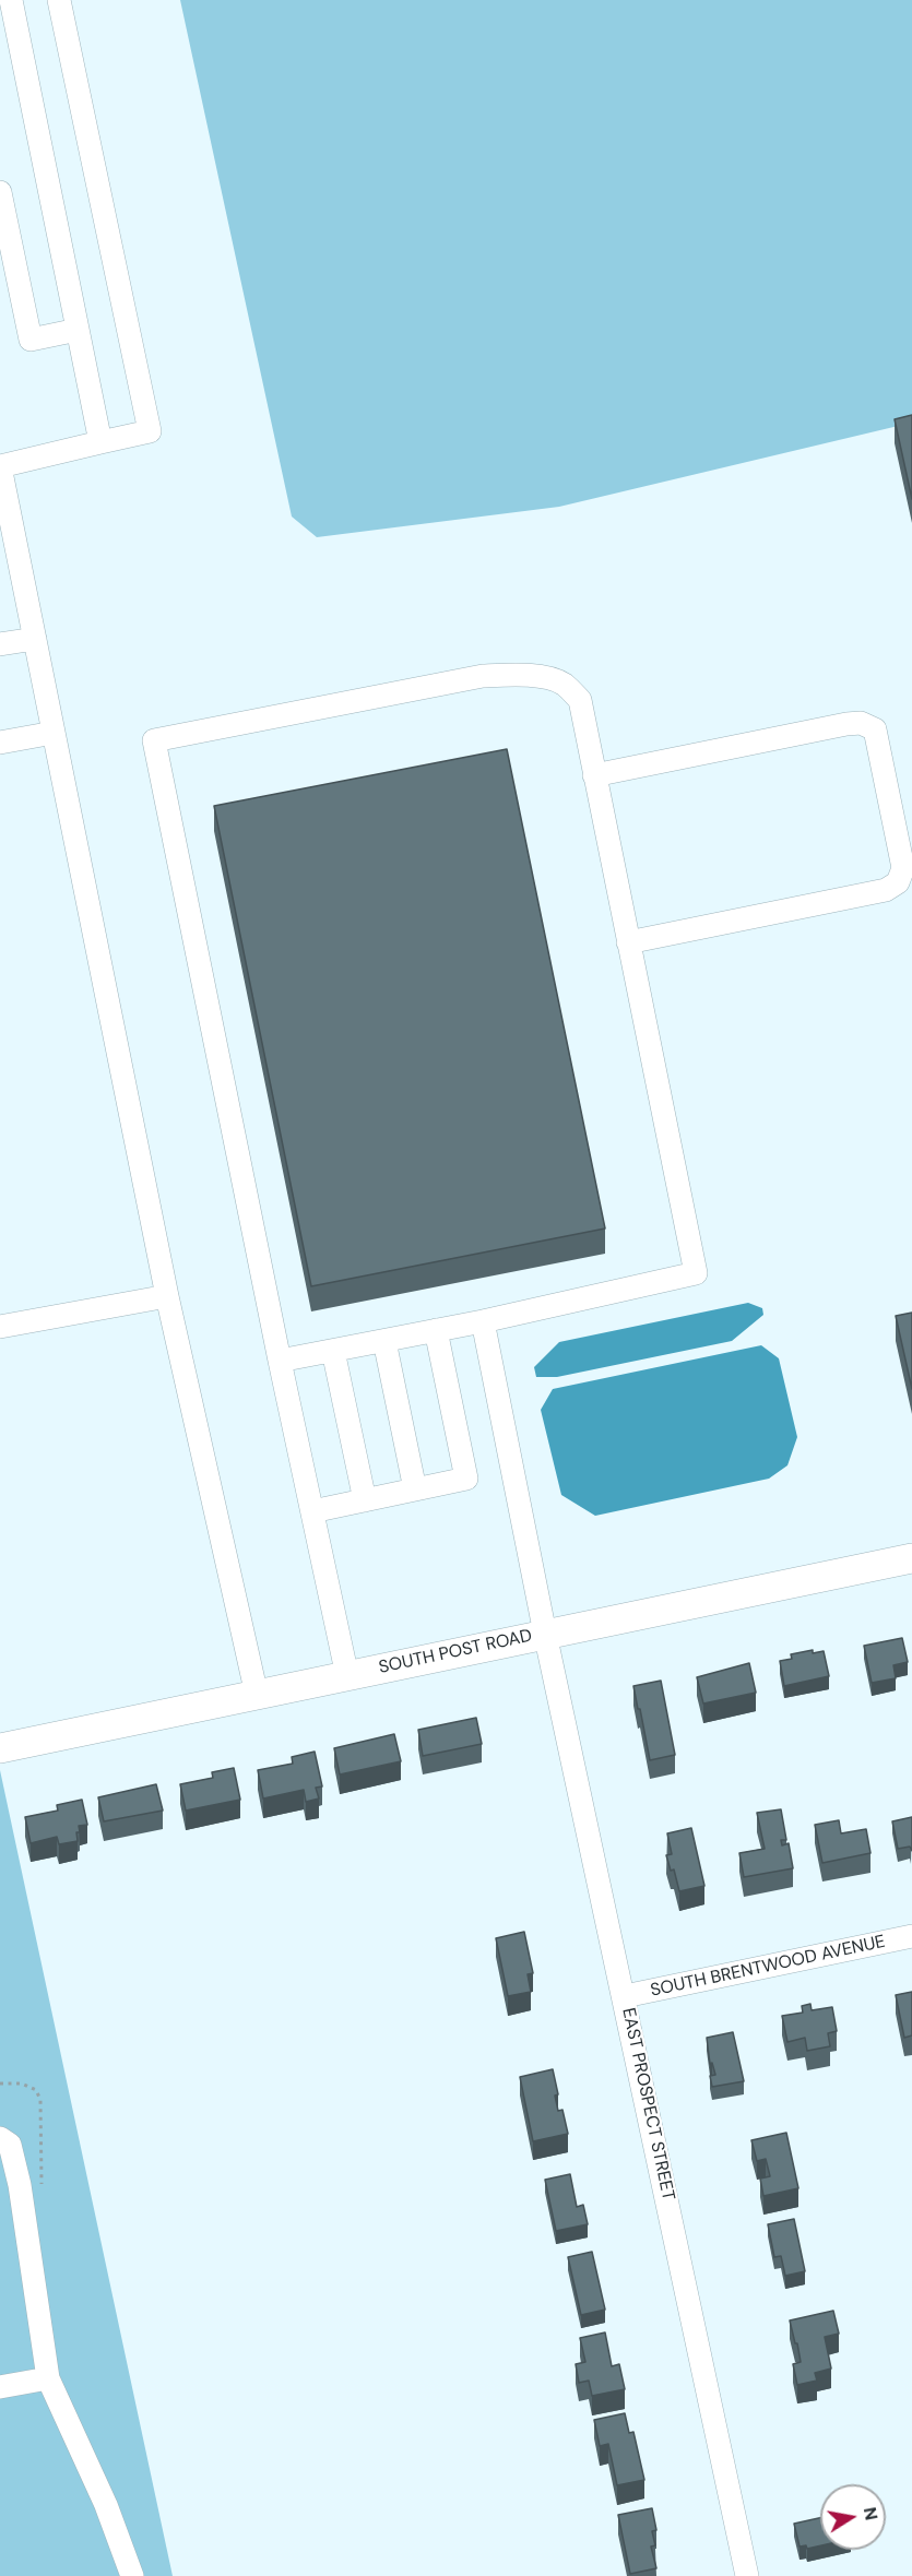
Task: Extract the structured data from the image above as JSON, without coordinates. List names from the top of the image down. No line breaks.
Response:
{"streets":{"main road":["SOUTH POST ROAD"],"street":["SOUTH BRENTWOOD AVENUE","EAST PROSPECT STREET"]},"crossings":[["SOUTH POST ROAD","EAST PROSPECT STREET"],["SOUTH BRENTWOOD AVENUE","EAST PROSPECT STREET"]],"north":"right"}
